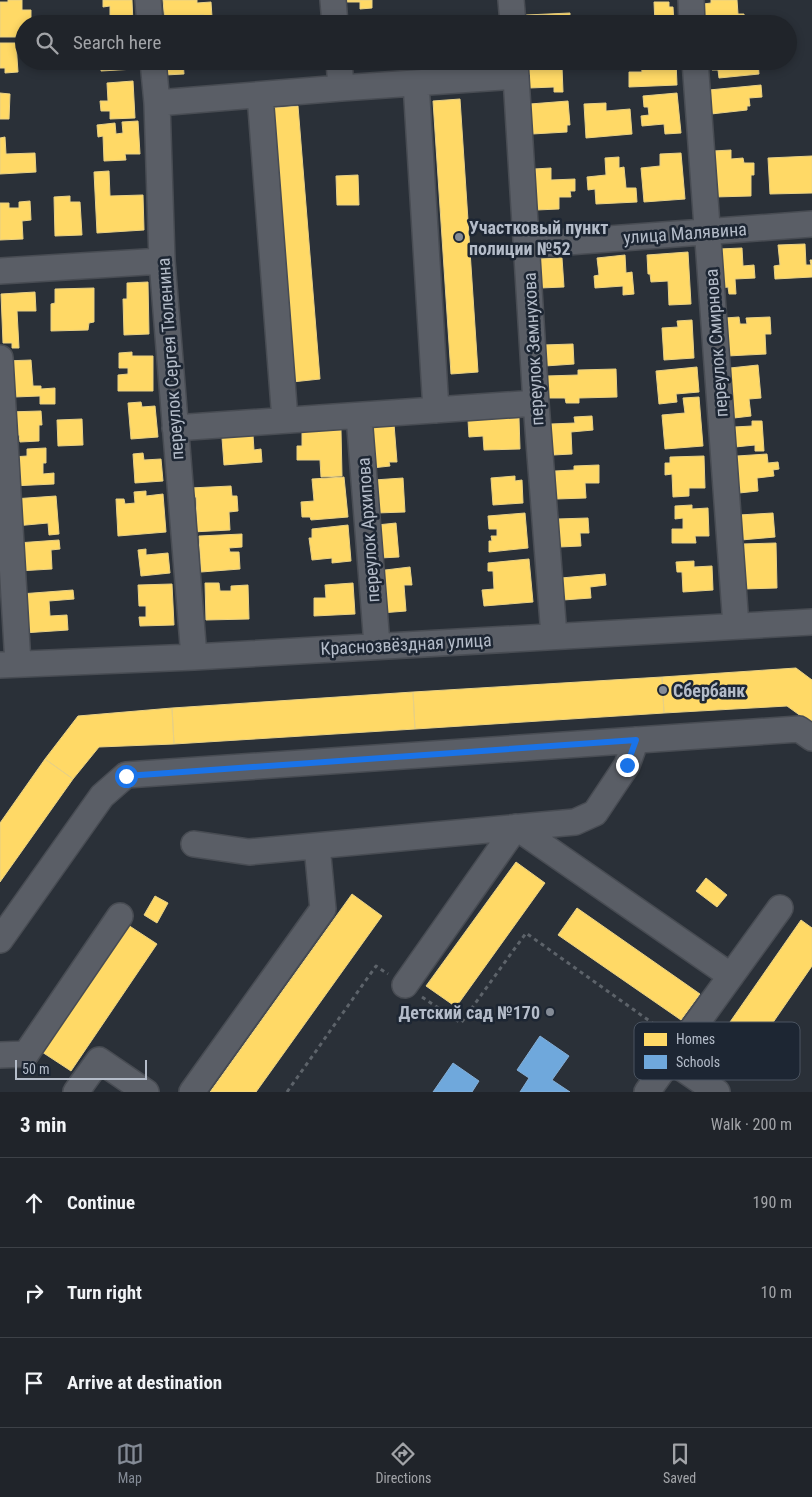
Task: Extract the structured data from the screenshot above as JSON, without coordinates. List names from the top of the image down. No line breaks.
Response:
{"streets":{"street":["улица Малявина","переулок Смирнова","переулок Земнухова","переулок Сергея Тюленина","переулок Архипова","Краснозвёздная улица"]},"crossings":[["улица Малявина","переулок Смирнова"],["улица Малявина","переулок Земнухова"],["переулок Смирнова","Краснозвёздная улица"],["переулок Земнухова","Краснозвёздная улица"],["переулок Сергея Тюленина","Краснозвёздная улица"],["переулок Архипова","Краснозвёздная улица"]],"places":["Участковый пункт полиции №52","Сбербанк","Детский сад №170"],"legend":["Homes","Schools"],"scale_bar":"50 m","page":{"search":"Search here","scale":"50 m","heading":["3 min","Walk · 200 m"],"list":[["Continue","190 m"],["Turn right","10 m"],"Arrive at destination"],"nav":["Map","Directions","Saved"]}}
